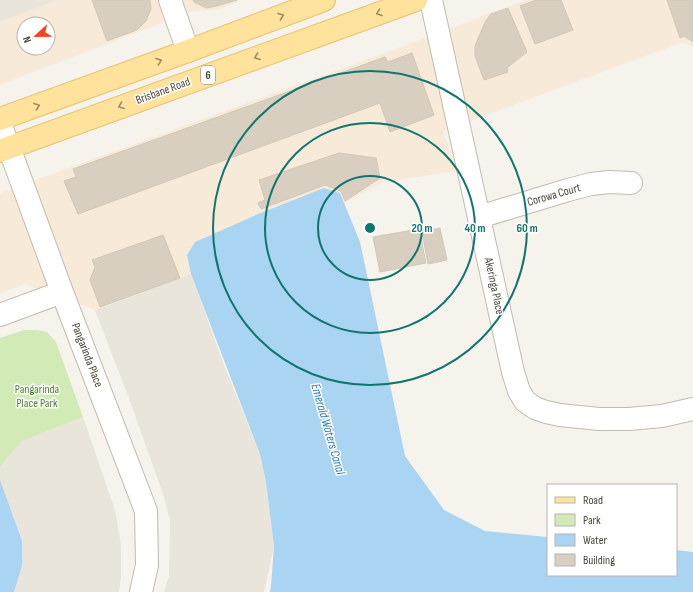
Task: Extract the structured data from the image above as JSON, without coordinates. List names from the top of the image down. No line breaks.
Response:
{"streets":{"main road":["6","Brisbane Road"],"street":["Corowa Court","Akeringa Place","Pangarinda Place"]},"crossings":[["Brisbane Road","Pangarinda Place"],["Corowa Court","Akeringa Place"]],"water":["Emerald Waters Canal"],"parks":["Pangarinda Place Park"],"legend":["Road","Park","Water","Building"],"north":"left","rings":["20 m","40 m","60 m"]}
